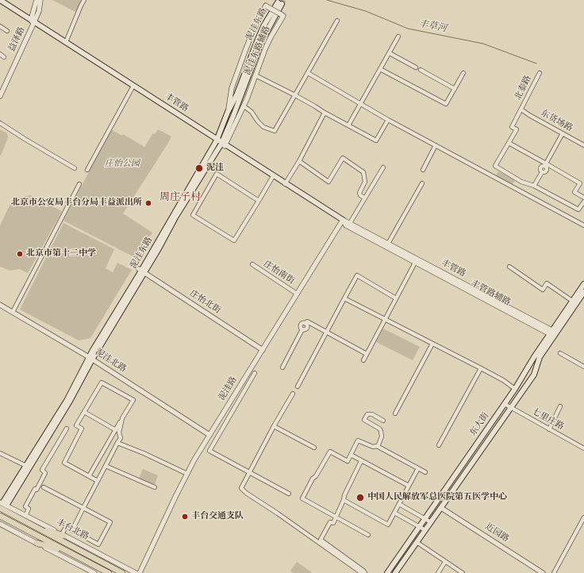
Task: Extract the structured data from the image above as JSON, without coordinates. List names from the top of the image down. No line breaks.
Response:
{"streets":{"highway":["丰台北路"],"main road":["泥洼东路","丰管路","东大街"],"street":["益泽路","泥洼东路辅路","北泰路","东货场路","庄怡南街","丰管路辅路","庄怡北街","泥洼北路","泥洼路","七里庄路","近园路"]},"crossings":[["泥洼东路","泥洼东路辅路"],["泥洼东路","丰管路"],["泥洼东路","庄怡北街"],["泥洼东路","泥洼北路"],["泥洼东路","丰台北路"],["益泽路","丰管路"],["泥洼东路辅路","丰管路"],["北泰路","东货场路"],["丰管路","丰管路辅路"],["丰管路","泥洼路"],["丰管路","东大街"],["庄怡南街","泥洼路"],["丰管路辅路","泥洼路"],["丰管路辅路","东大街"],["庄怡北街","泥洼路"],["泥洼北路","泥洼路"],["七里庄路","东大街"],["东大街","近园路"]],"districts":["周庄子村"],"water":["丰草河"],"parks":["庄怡公园"],"places":["泥洼","北京市公安局丰台分局丰益派出所","北京市第十二中学","中国人民解放军总医院第五医学中心","丰台交通支队"]}
